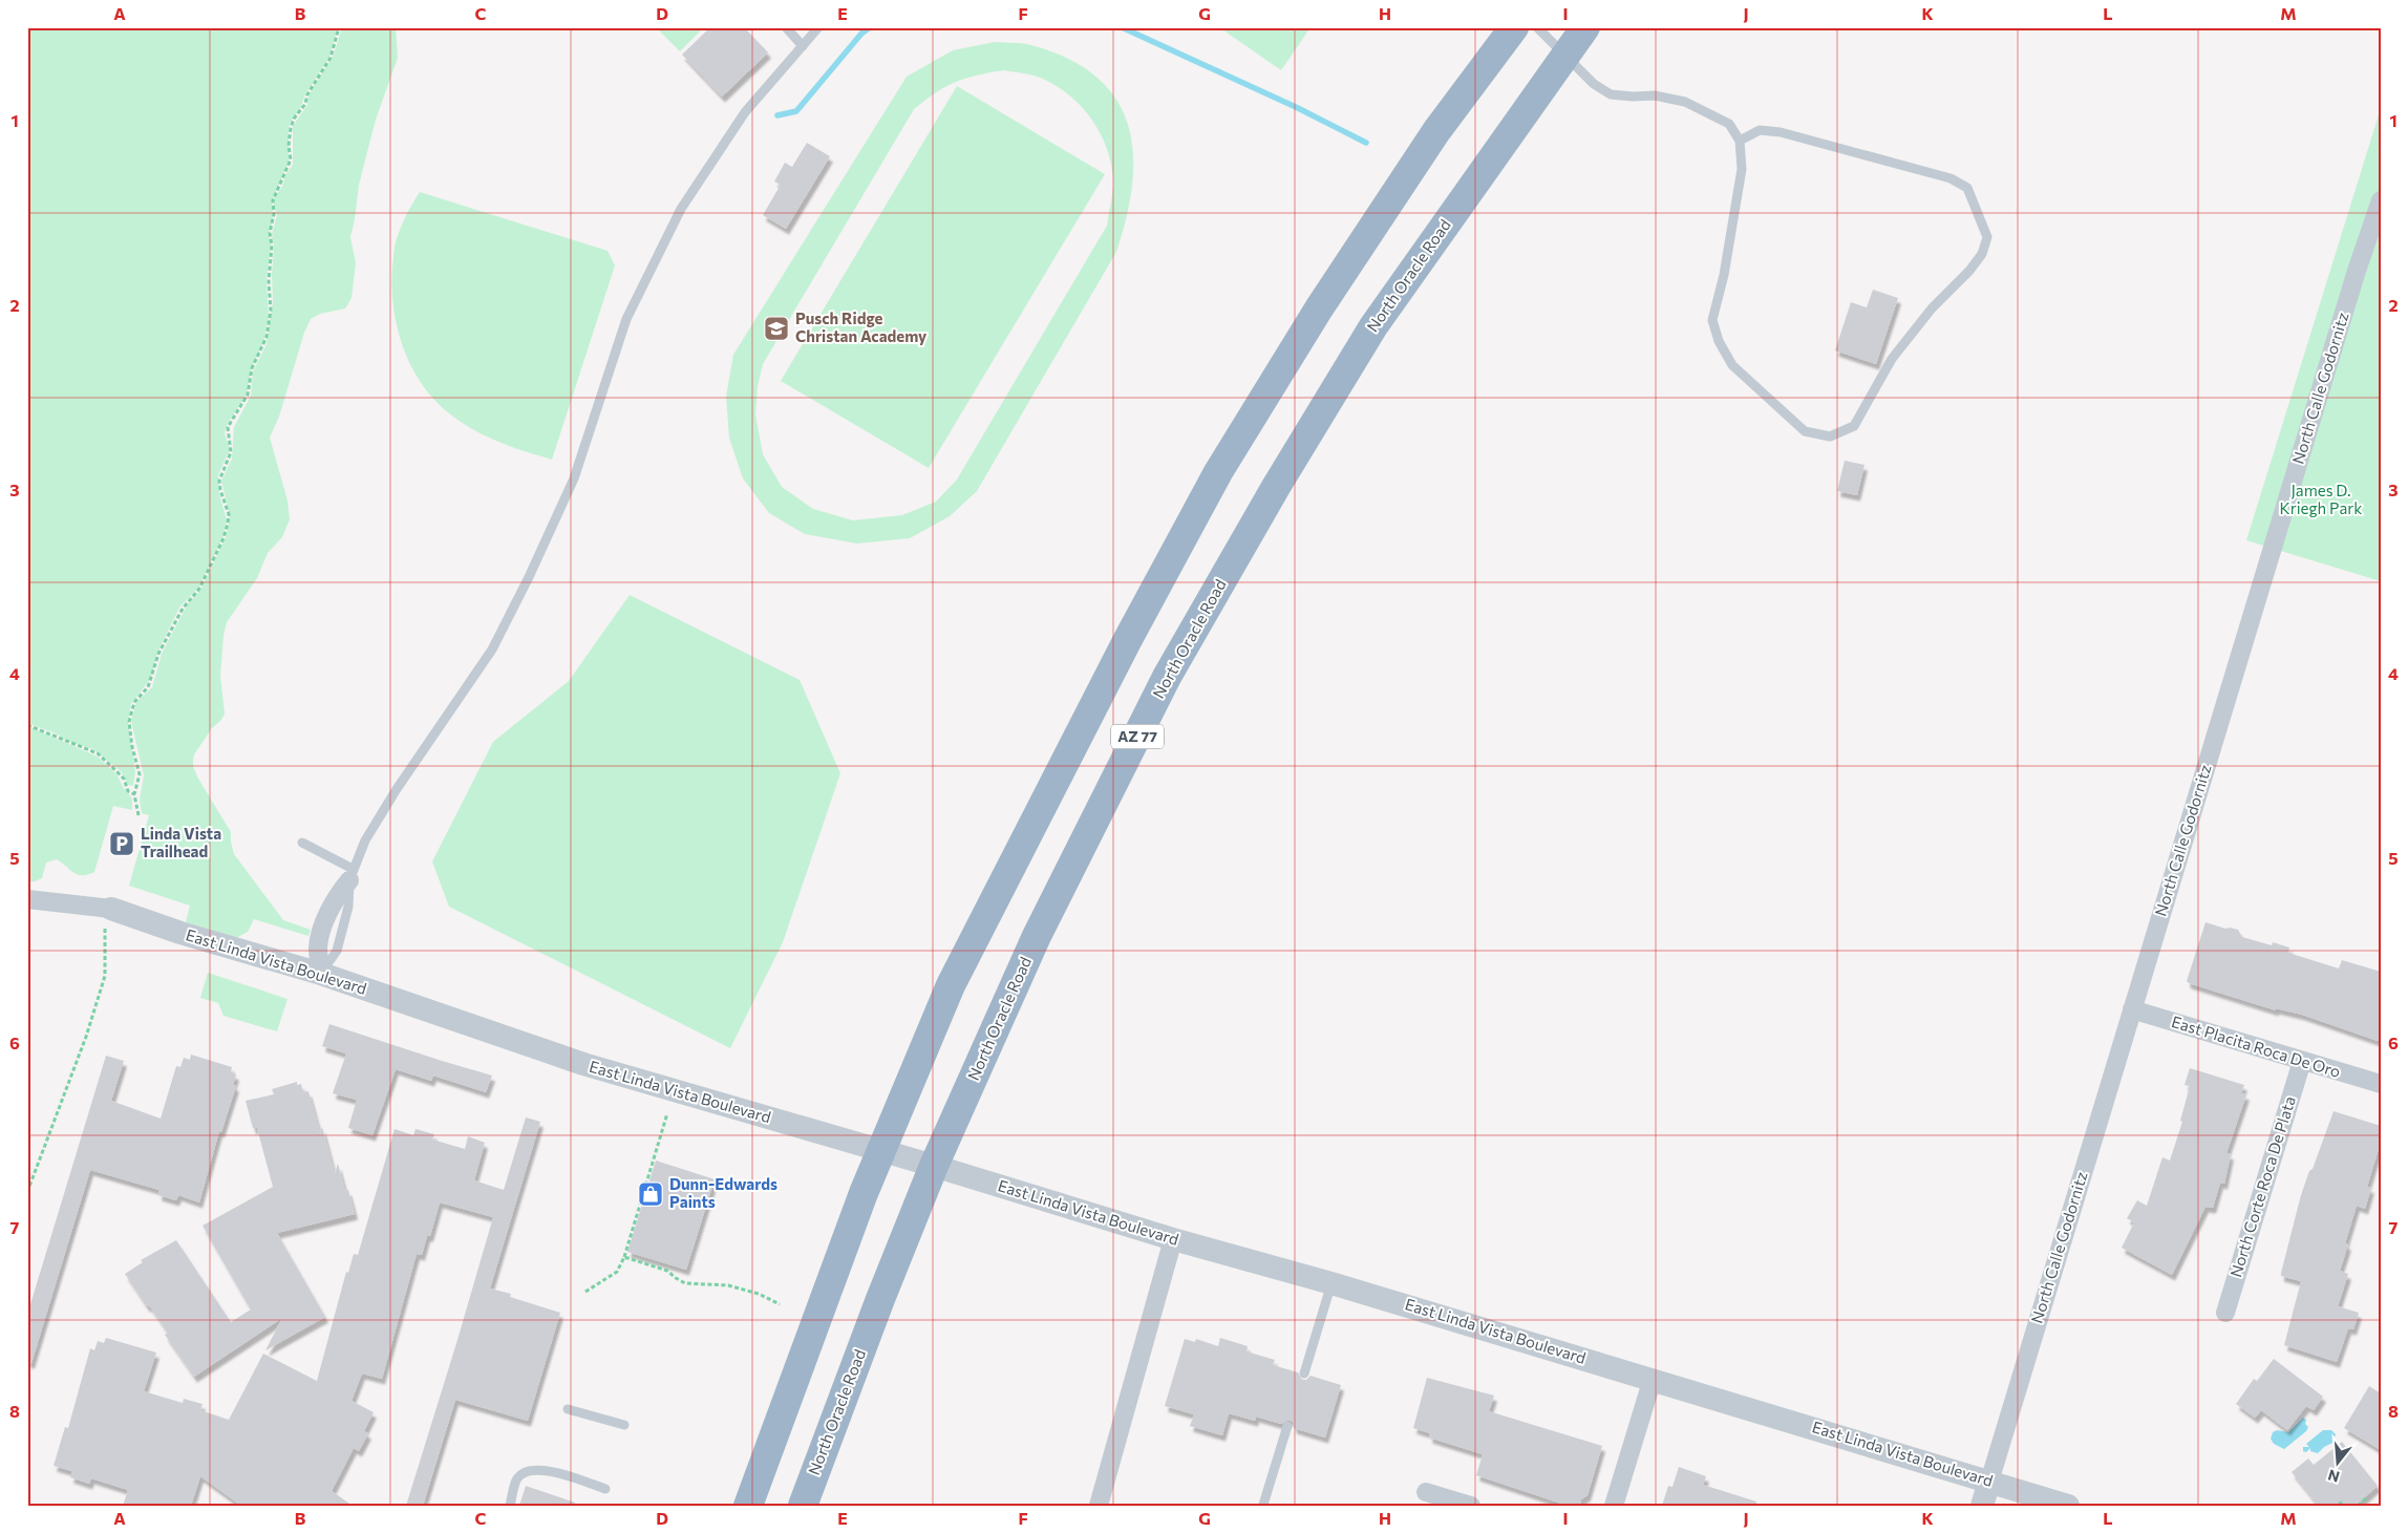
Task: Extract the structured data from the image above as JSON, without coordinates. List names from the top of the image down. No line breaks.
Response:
{"streets":{"highway":["North Oracle Road","AZ 77"],"street":["North Calle Godornitz","East Linda Vista Boulevard","East Placita Roca De Oro","North Corte Roca De Plata"]},"crossings":[["North Oracle Road","East Linda Vista Boulevard"],["North Calle Godornitz","East Linda Vista Boulevard"],["North Calle Godornitz","East Placita Roca De Oro"],["East Placita Roca De Oro","North Corte Roca De Plata"]],"parks":["James D. Kriegh Park"],"places":{"school or university":["Pusch Ridge Christan Academy"],"parking":["Linda Vista Trailhead"],"shop":["Dunn-Edwards Paints"]},"north":"bottom","grid":{"columns":["A","B","C","D","E","F","G","H","I","J","K","L","M"],"rows":["1","2","3","4","5","6","7","8"]}}
